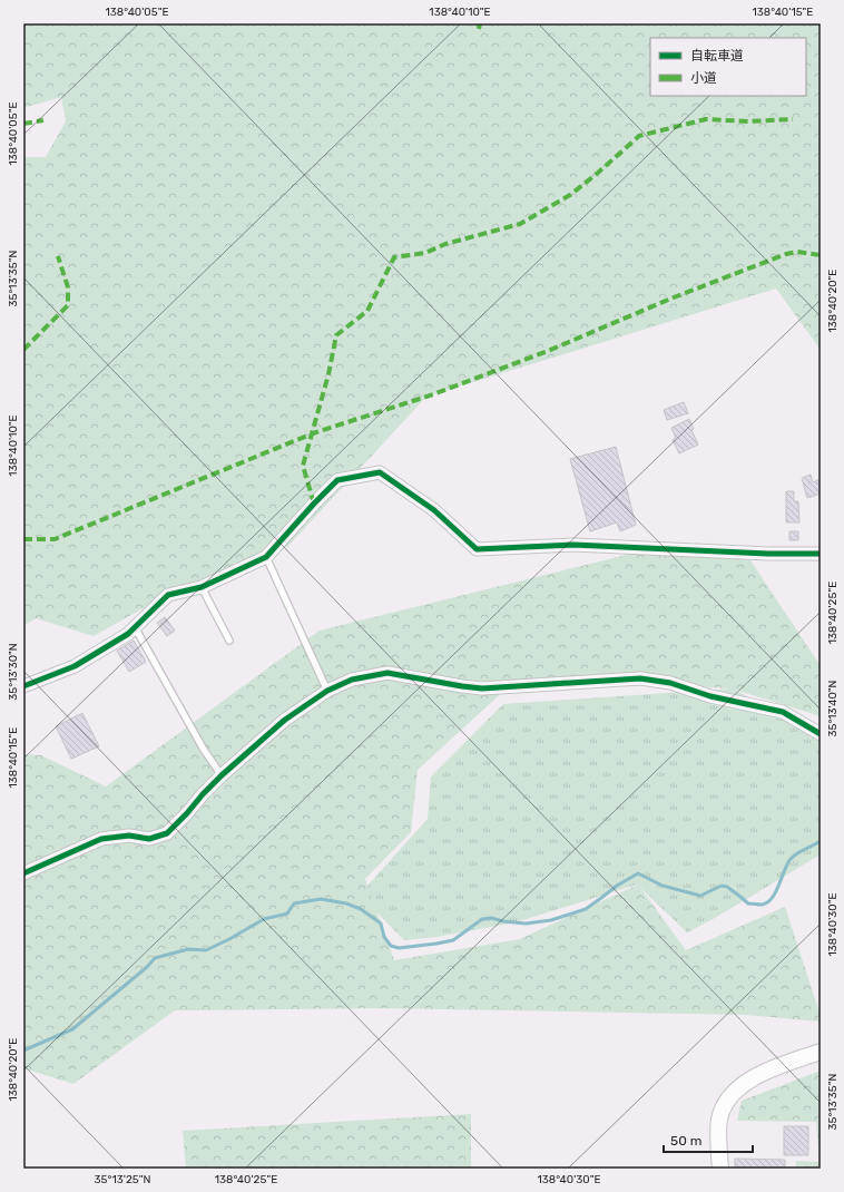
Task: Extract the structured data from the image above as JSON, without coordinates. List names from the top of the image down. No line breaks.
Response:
{"legend":["自転車道","小道"],"scale_bar":"50 m","coordinates":["138°40'05\"E","138°40'10\"E","138°40'15\"E","35°13'35\"N","138°40'20\"E","138°40'25\"E","35°13'30\"N","35°13'40\"N","138°40'30\"E","35°13'25\"N"]}
